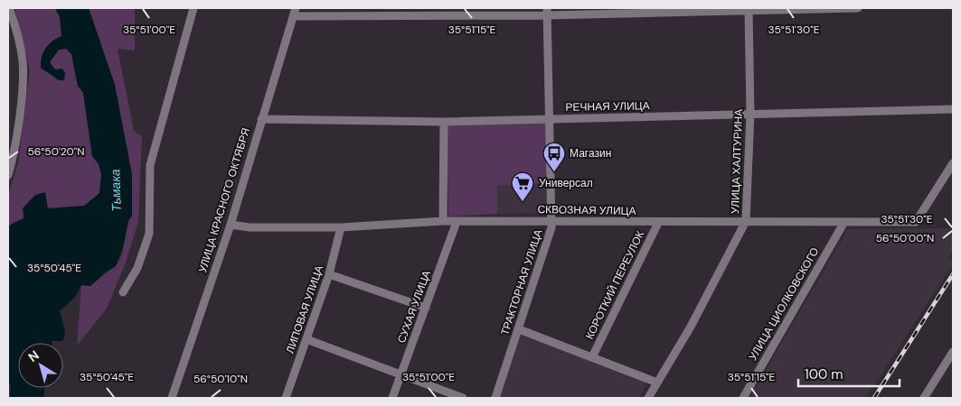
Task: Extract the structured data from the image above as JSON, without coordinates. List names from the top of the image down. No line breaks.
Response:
{"streets":{"street":["РЕЧНАЯ УЛИЦА","УЛИЦА ХАЛТУРИНА","УЛИЦА КРАСНОГО ОКТЯБРЯ","СКВОЗНАЯ УЛИЦА","ТРАКТОРНАЯ УЛИЦА","КОРОТКИЙ ПЕРЕУЛОК","УЛИЦА ЦИОЛКОВСКОГО","СУХАЯ УЛИЦА","ЛИПОВАЯ УЛИЦА"]},"crossings":[["РЕЧНАЯ УЛИЦА","УЛИЦА ХАЛТУРИНА"],["РЕЧНАЯ УЛИЦА","УЛИЦА КРАСНОГО ОКТЯБРЯ"],["РЕЧНАЯ УЛИЦА","ТРАКТОРНАЯ УЛИЦА"],["УЛИЦА ХАЛТУРИНА","СКВОЗНАЯ УЛИЦА"],["УЛИЦА КРАСНОГО ОКТЯБРЯ","СКВОЗНАЯ УЛИЦА"],["СКВОЗНАЯ УЛИЦА","ТРАКТОРНАЯ УЛИЦА"],["СКВОЗНАЯ УЛИЦА","КОРОТКИЙ ПЕРЕУЛОК"],["СКВОЗНАЯ УЛИЦА","УЛИЦА ЦИОЛКОВСКОГО"],["СКВОЗНАЯ УЛИЦА","СУХАЯ УЛИЦА"],["СКВОЗНАЯ УЛИЦА","ЛИПОВАЯ УЛИЦА"]],"water":["Тьмака"],"places":{"bus stop":["Магазин"],"supermarket":["Универсал"]},"scale_bar":"100 m","north":"top left","coordinates":["35°51'00\"E","35°51'15\"E","35°51'30\"E","56°50'20\"N","56°50'00\"N","35°50'45\"E","56°50'10\"N"]}
